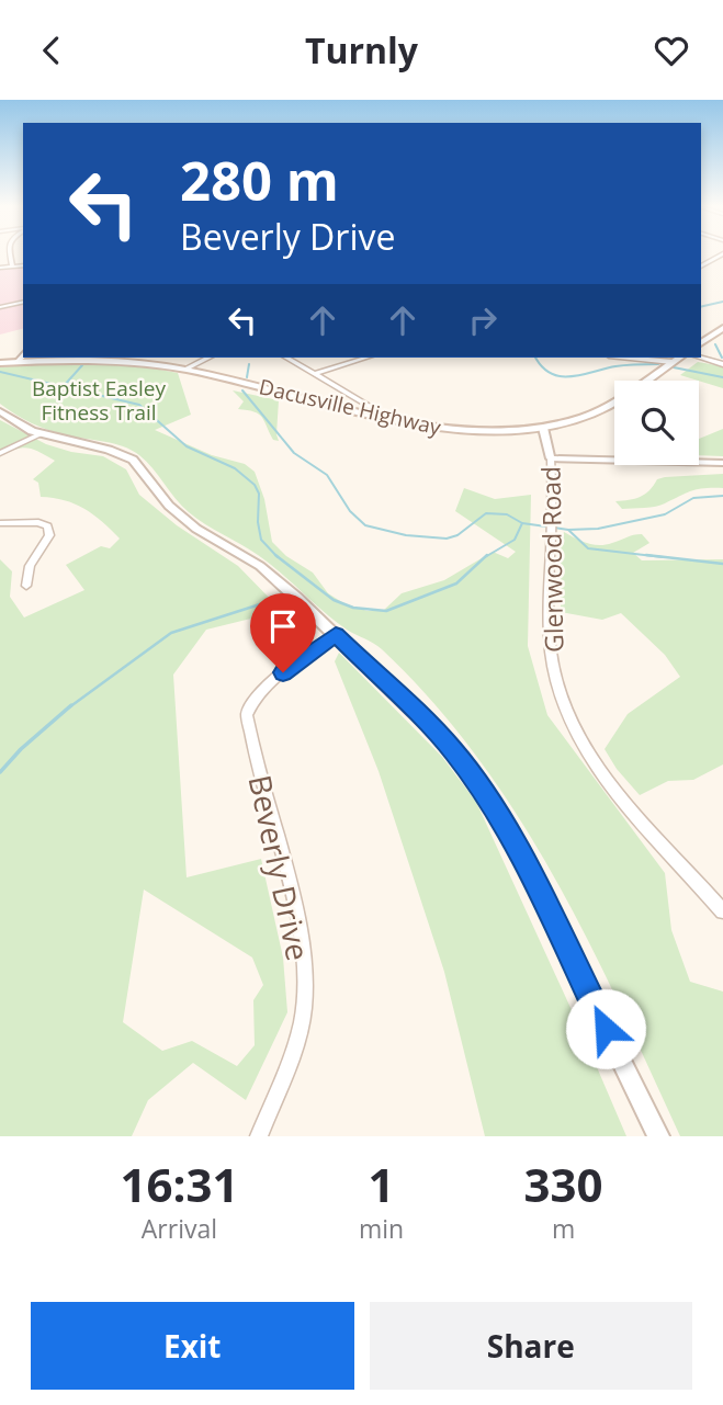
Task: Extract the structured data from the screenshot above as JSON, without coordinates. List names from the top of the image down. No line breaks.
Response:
{"streets":{"main road":["Dacusville Highway"],"street":["Glenwood Road","Beverly Drive"]},"crossings":[["Dacusville Highway","Glenwood Road"]],"parks":["Baptist Easley Fitness Trail"],"page":{"header":"Turnly","turn":["280 m","Beverly Drive"],"eta":["16:31","Arrival","1","min","330","m"],"buttons":["Exit","Share"]}}
